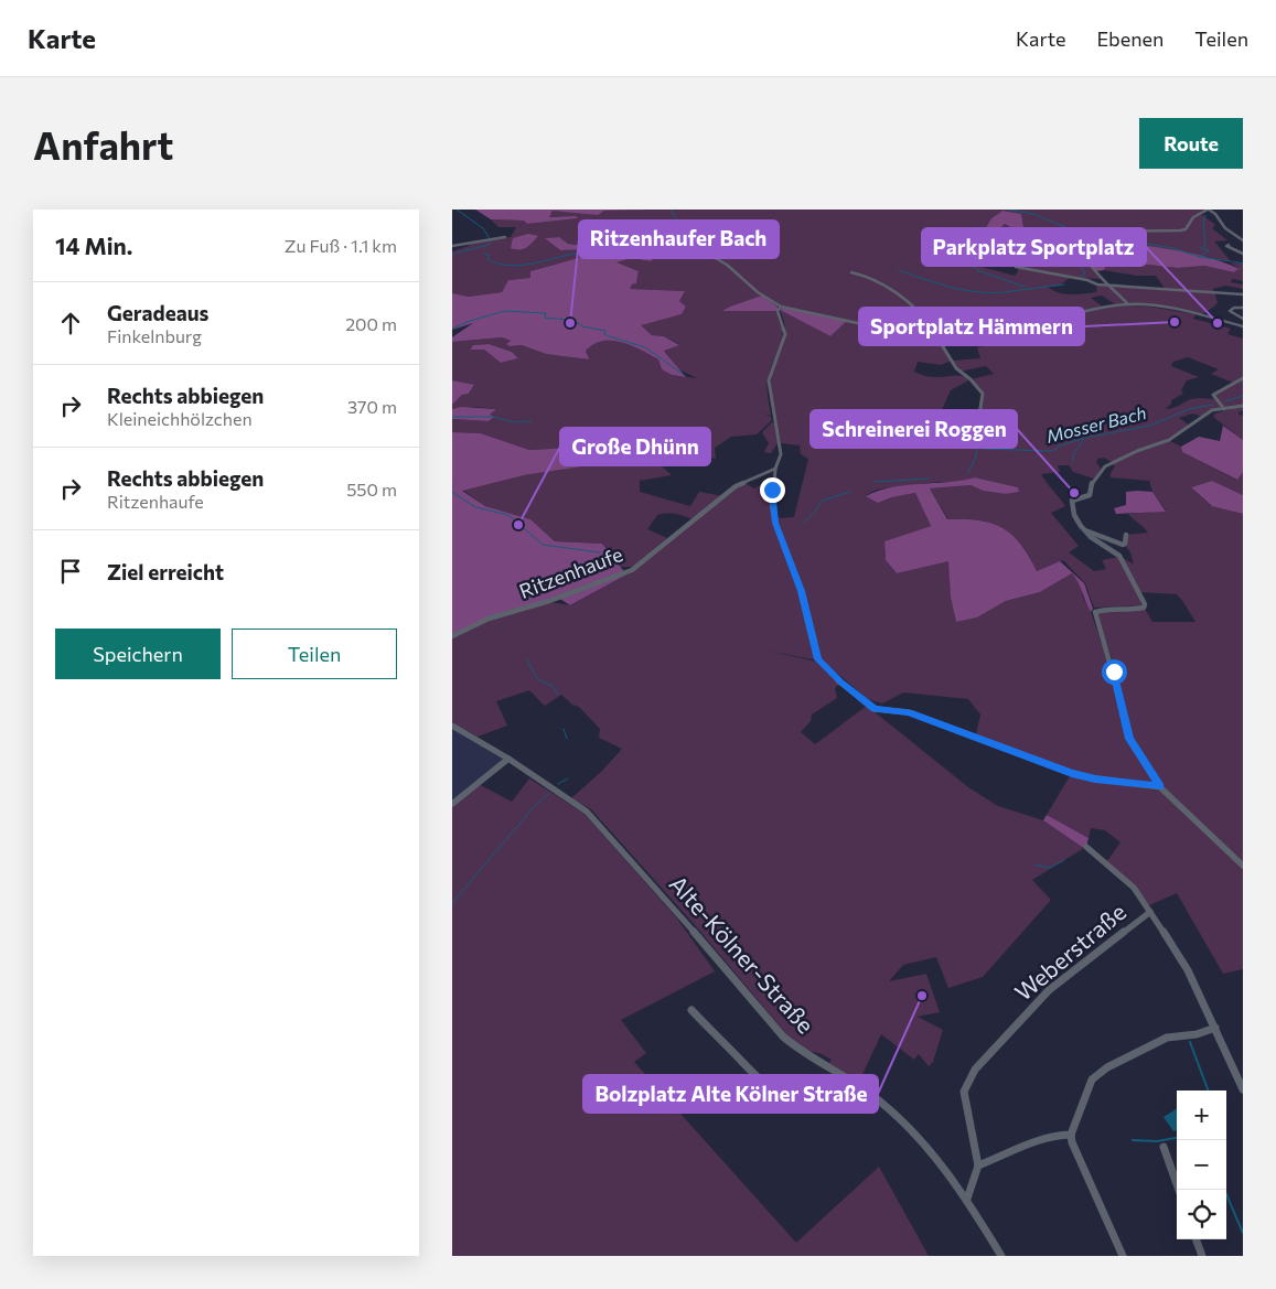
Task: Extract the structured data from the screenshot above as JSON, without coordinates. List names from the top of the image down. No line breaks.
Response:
{"streets":{"street":["Ritzenhaufe","Weberstraße","Alte-Kölner-Straße"]},"crossings":[["Weberstraße","Alte-Kölner-Straße"]],"water":["Mosser Bach"],"places":["Sportplatz Hämmern","Ritzenhaufer Bach","Parkplatz Sportplatz","Schreinerei Roggen","Große Dhünn","Bolzplatz Alte Kölner Straße"],"page":{"header":"Karte","nav":["Karte","Ebenen","Teilen"],"buttons":["Route",["Speichern","Teilen"]],"title":"Anfahrt","heading":["14 Min.","Zu Fuß · 1.1 km"],"list":[["Geradeaus","Finkelnburg","200 m"],["Rechts abbiegen","Kleineichhölzchen","370 m"],["Rechts abbiegen","Ritzenhaufe","550 m"],"Ziel erreicht"],"map_buttons":["+","−"]}}
